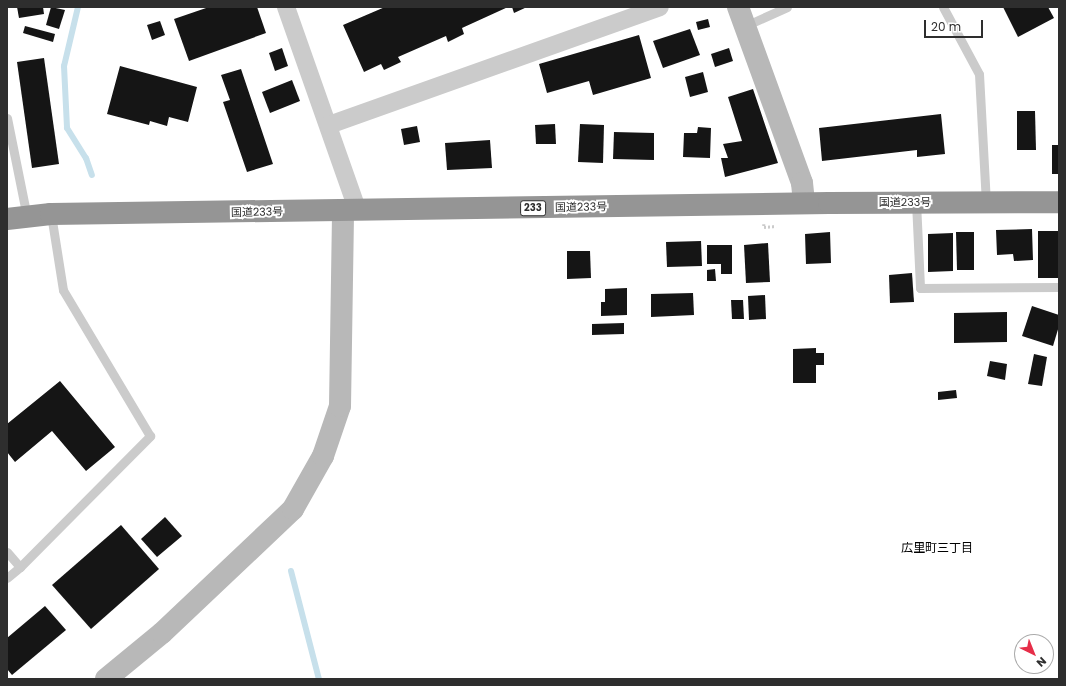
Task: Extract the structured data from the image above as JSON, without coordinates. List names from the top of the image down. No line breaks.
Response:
{"streets":{"highway":["国道233号","233"]},"districts":["広里町三丁目"],"scale_bar":"20 m","north":"bottom right"}
